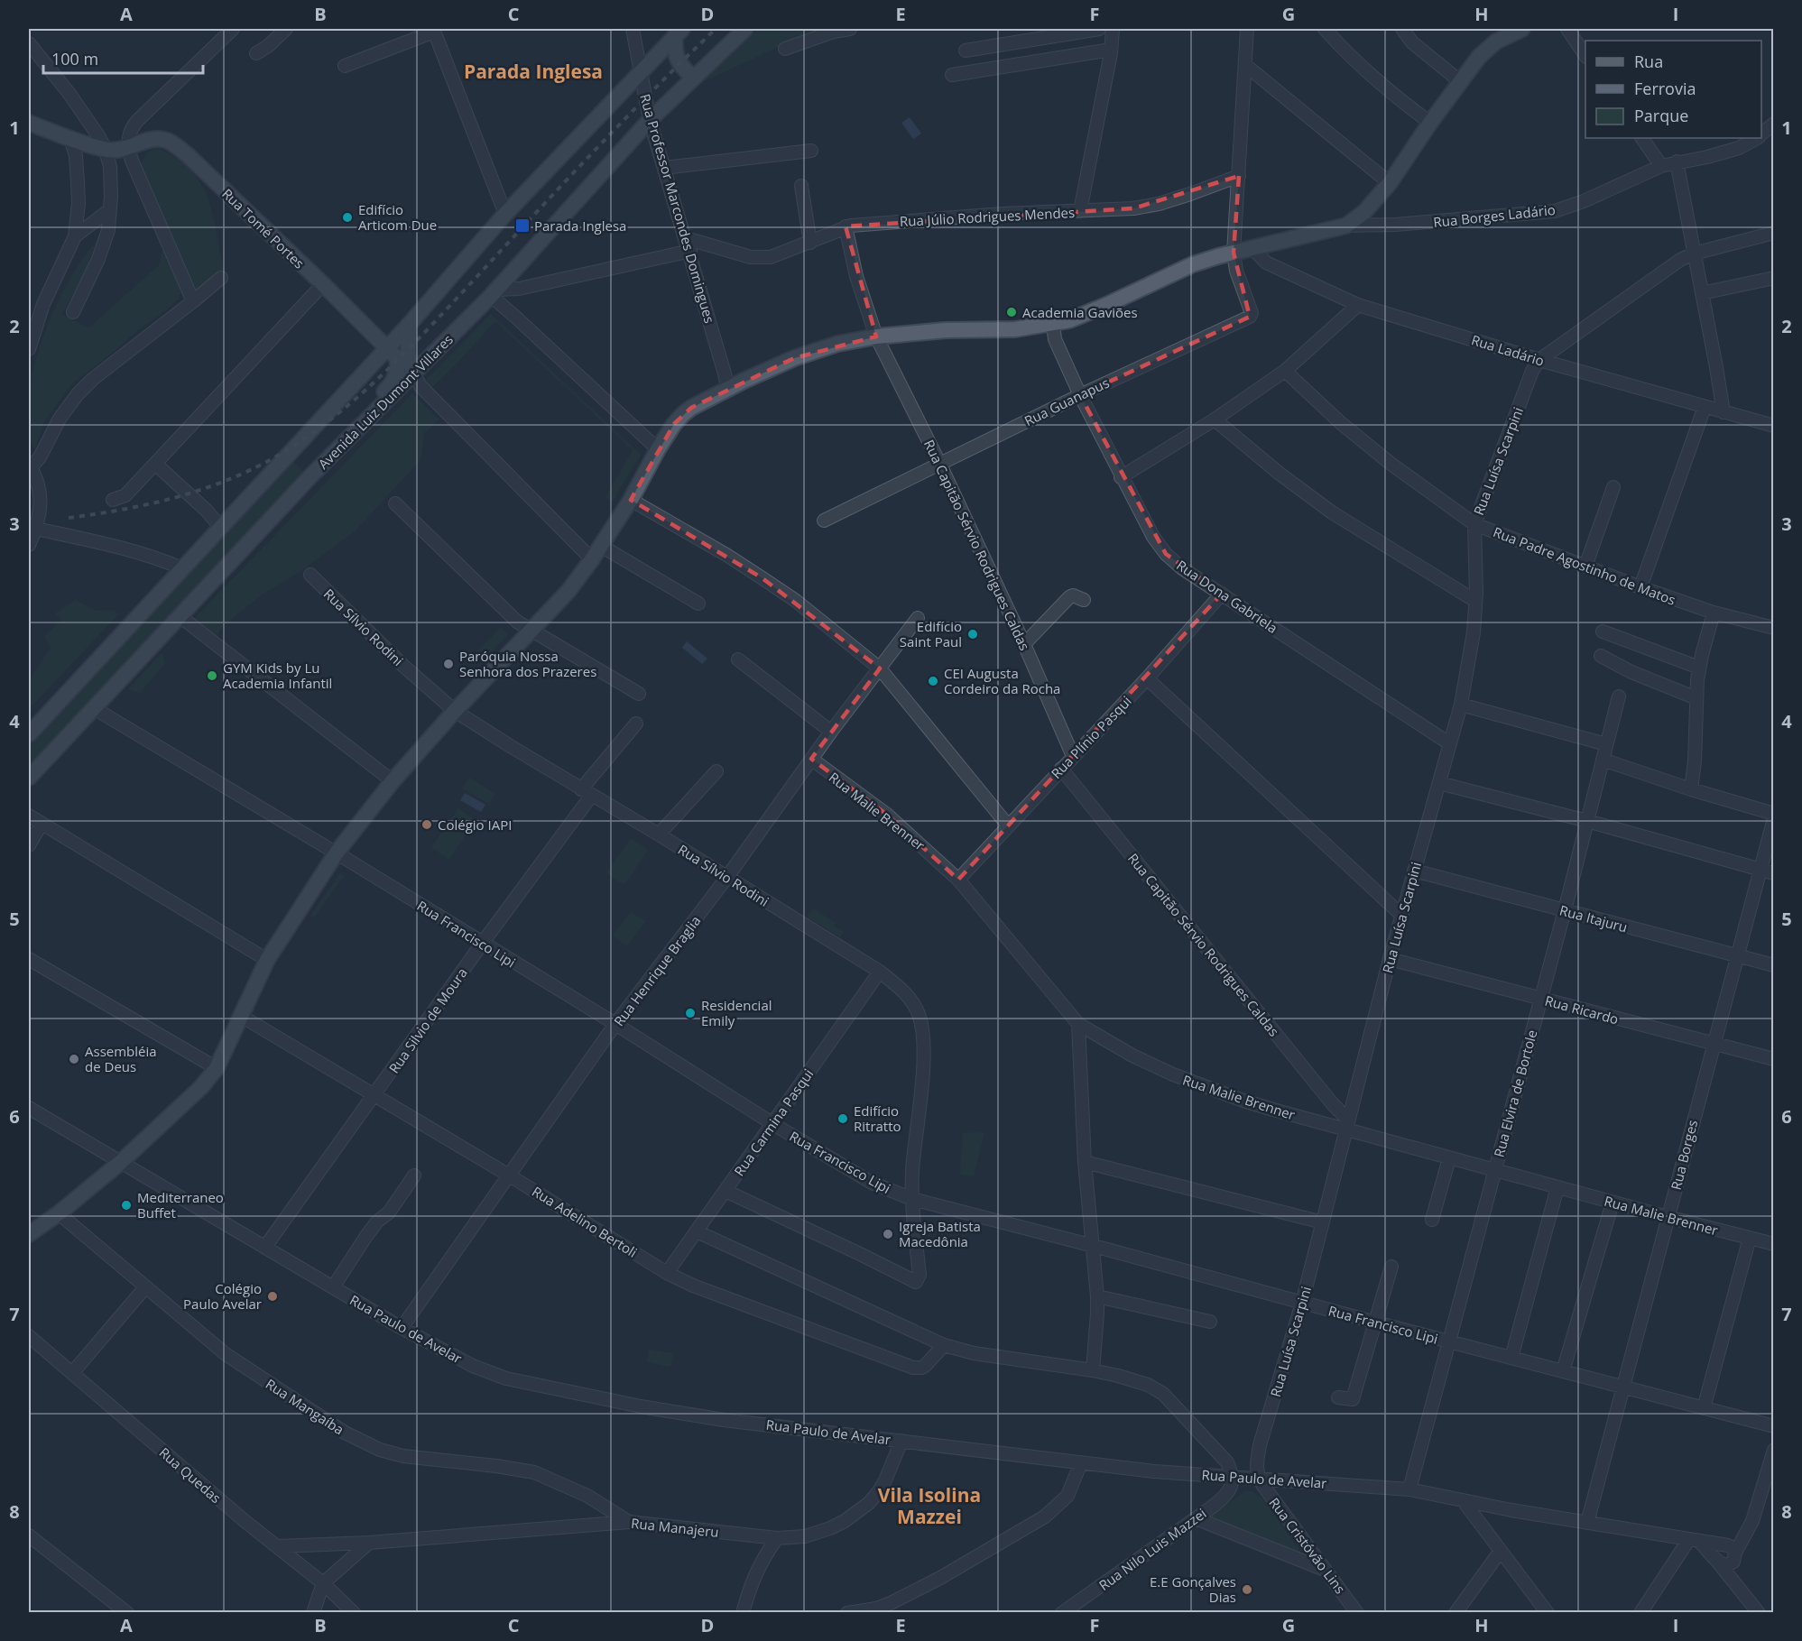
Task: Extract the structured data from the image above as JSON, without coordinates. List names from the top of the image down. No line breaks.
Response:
{"streets":{"main road":["Rua Tomé Portes","Avenida Luiz Dumont Villares"],"street":["Rua Professor Marcondes Domingues","Rua Borges Ladário","Rua Júlio Rodrigues Mendes","Rua Ladário","Rua Guanapus","Rua Luísa Scarpini","Rua Capitão Sérvio Rodrigues Caldas","Rua Padre Agostinho de Matos","Rua Dona Gabriela","Rua Sílvio Rodini","Rua Plínio Pasqui","Rua Malie Brenner","Rua Itajuru","Rua Francisco Lipi","Rua Henrique Braglia","Rua Ricardo","Rua Silvio de Moura","Rua Elvira de Bortole","Rua Carmina Pasqui","Rua Borges","Rua Adelino Bertoli","Rua Paulo de Avelar","Rua Mangaíba","Rua Quedas","Rua Manajeru","Rua Cristóvão Lins","Rua Nilo Luis Mazzei"]},"crossings":[["Rua Professor Marcondes Domingues","Avenida Luiz Dumont Villares"],["Rua Ladário","Rua Luísa Scarpini"],["Avenida Luiz Dumont Villares","Rua Francisco Lipi"],["Rua Guanapus","Rua Capitão Sérvio Rodrigues Caldas"],["Rua Guanapus","Rua Dona Gabriela"],["Rua Luísa Scarpini","Rua Capitão Sérvio Rodrigues Caldas"],["Rua Luísa Scarpini","Rua Padre Agostinho de Matos"],["Rua Luísa Scarpini","Rua Dona Gabriela"],["Rua Luísa Scarpini","Rua Malie Brenner"],["Rua Luísa Scarpini","Rua Itajuru"],["Rua Luísa Scarpini","Rua Francisco Lipi"],["Rua Luísa Scarpini","Rua Ricardo"],["Rua Luísa Scarpini","Rua Paulo de Avelar"],["Rua Luísa Scarpini","Rua Cristóvão Lins"],["Rua Capitão Sérvio Rodrigues Caldas","Rua Plínio Pasqui"],["Rua Capitão Sérvio Rodrigues Caldas","Rua Malie Brenner"],["Rua Dona Gabriela","Rua Plínio Pasqui"],["Rua Sílvio Rodini","Rua Francisco Lipi"],["Rua Sílvio Rodini","Rua Henrique Braglia"],["Rua Sílvio Rodini","Rua Silvio de Moura"],["Rua Sílvio Rodini","Rua Carmina Pasqui"],["Rua Plínio Pasqui","Rua Malie Brenner"],["Rua Malie Brenner","Rua Henrique Braglia"],["Rua Malie Brenner","Rua Elvira de Bortole"],["Rua Malie Brenner","Rua Borges"],["Rua Itajuru","Rua Elvira de Bortole"],["Rua Itajuru","Rua Borges"],["Rua Francisco Lipi","Rua Henrique Braglia"],["Rua Francisco Lipi","Rua Silvio de Moura"],["Rua Francisco Lipi","Rua Elvira de Bortole"],["Rua Francisco Lipi","Rua Carmina Pasqui"],["Rua Francisco Lipi","Rua Borges"],["Rua Henrique Braglia","Rua Adelino Bertoli"],["Rua Henrique Braglia","Rua Paulo de Avelar"],["Rua Ricardo","Rua Elvira de Bortole"],["Rua Ricardo","Rua Borges"],["Rua Silvio de Moura","Rua Adelino Bertoli"],["Rua Silvio de Moura","Rua Paulo de Avelar"],["Rua Elvira de Bortole","Rua Paulo de Avelar"],["Rua Carmina Pasqui","Rua Adelino Bertoli"],["Rua Borges","Rua Paulo de Avelar"],["Rua Paulo de Avelar","Rua Manajeru"],["Rua Paulo de Avelar","Rua Cristóvão Lins"],["Rua Paulo de Avelar","Rua Nilo Luis Mazzei"],["Rua Mangaíba","Rua Manajeru"],["Rua Quedas","Rua Manajeru"]],"districts":["Parada Inglesa","Vila Isolina Mazzei"],"places":{"other":["Edifício Articom Due","Academia Gaviões","Edifício Saint Paul","Paróquia Nossa Senhora dos Prazeres","GYM Kids by Lu Academia Infantil","CEI Augusta Cordeiro da Rocha","Colégio IAPI","Residencial Emily","Assembléia de Deus","Edifício Ritratto","Mediterraneo Buffet","Igreja Batista Macedônia","Colégio Paulo Avelar","E.E Gonçalves Dias"],"transit":["Parada Inglesa"]},"legend":["Rua","Ferrovia","Parque"],"scale_bar":"100 m","grid":{"columns":["A","B","C","D","E","F","G","H","I"],"rows":["1","2","3","4","5","6","7","8"]}}
